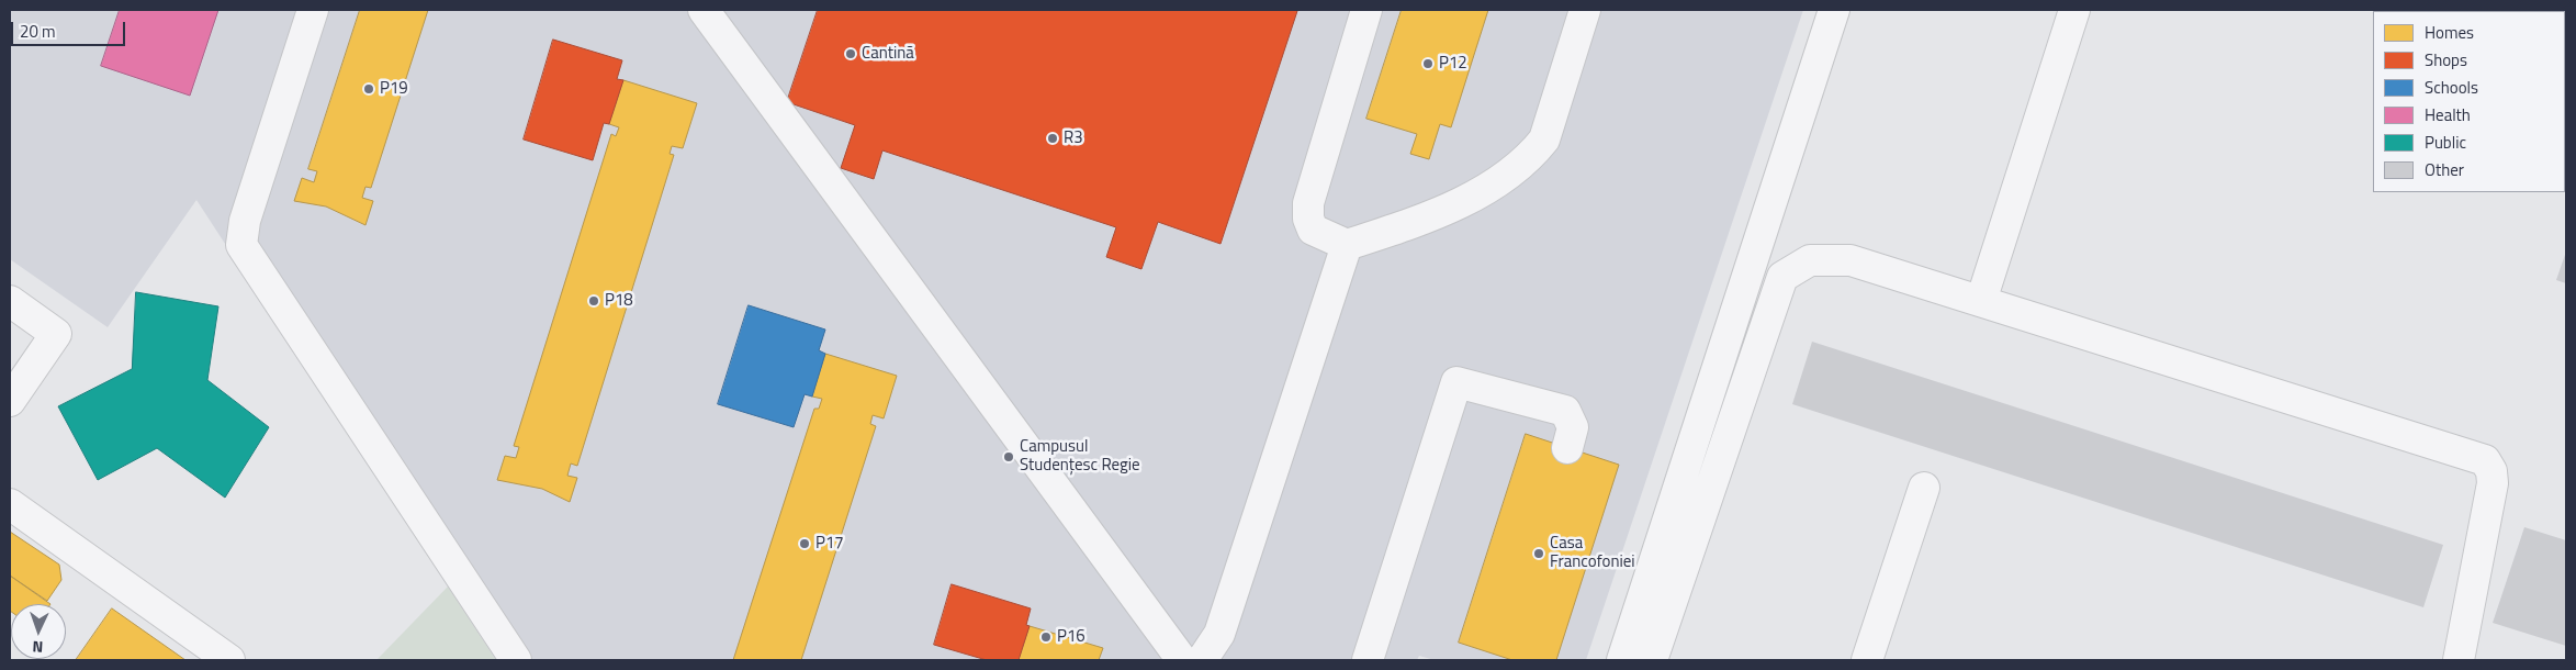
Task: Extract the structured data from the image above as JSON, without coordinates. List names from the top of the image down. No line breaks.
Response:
{"places":["Cantină","P12","P19","R3","P18","Campusul Studențesc Regie","P17","Casa Francofoniei","P16"],"legend":["Homes","Shops","Schools","Health","Public","Other"],"scale_bar":"20 m","north":"bottom"}
